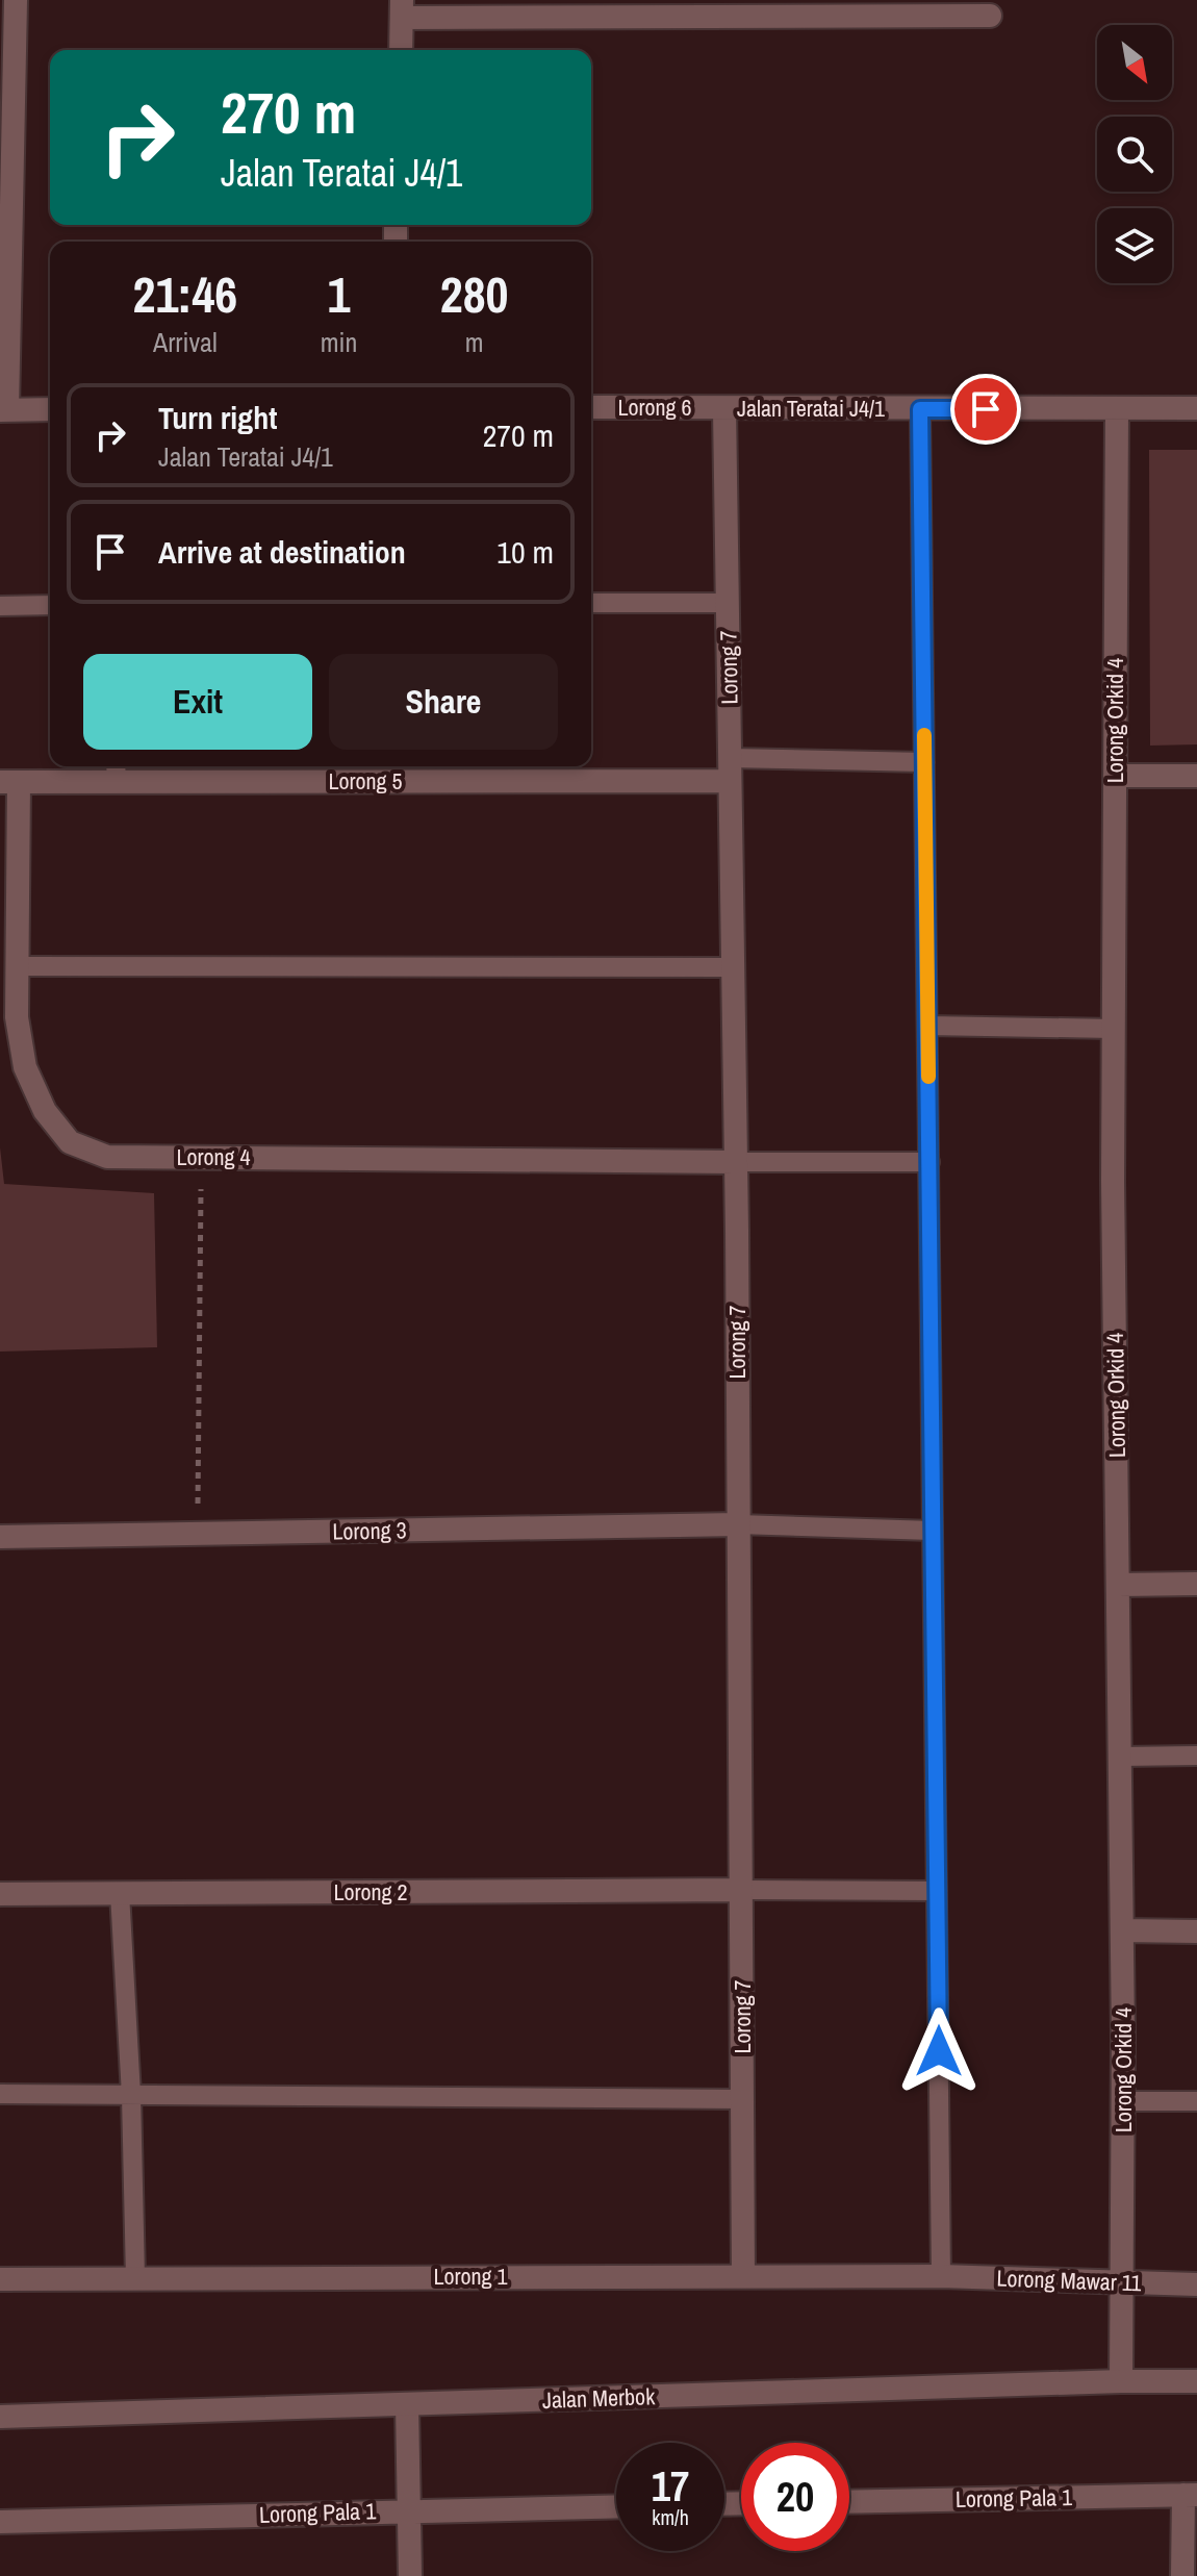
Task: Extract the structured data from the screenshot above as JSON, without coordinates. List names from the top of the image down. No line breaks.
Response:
{"streets":{"street":["Lorong 6","Jalan Teratai J4/1","Lorong 7","Lorong Orkid 4","Lorong 5","Lorong 4","Lorong 3","Lorong 2","Lorong 1","Lorong Mawar 11","Jalan Merbok","Lorong Pala 1"]},"crossings":[["Lorong 6","Jalan Teratai J4/1"],["Lorong 6","Lorong 7"],["Jalan Teratai J4/1","Lorong 7"],["Jalan Teratai J4/1","Lorong Orkid 4"],["Lorong 7","Lorong 5"],["Lorong 7","Lorong 4"],["Lorong 7","Lorong 3"],["Lorong 7","Lorong 2"],["Lorong 7","Lorong 1"],["Lorong Orkid 4","Lorong Mawar 11"],["Lorong Orkid 4","Jalan Merbok"],["Lorong 5","Lorong 4"],["Lorong 1","Lorong Mawar 11"]],"north":"bottom right","page":{"turn":["270 m","Jalan Teratai J4/1"],"eta":["21:46","Arrival","1","min","280","m"],"list":[{"name":"Turn right","note":"Jalan Teratai J4/1","value":"270 m"},{"name":"Arrive at destination","value":"10 m"}],"buttons":["Exit","Share"],"speed":"17 km/h","limit":"20"}}
